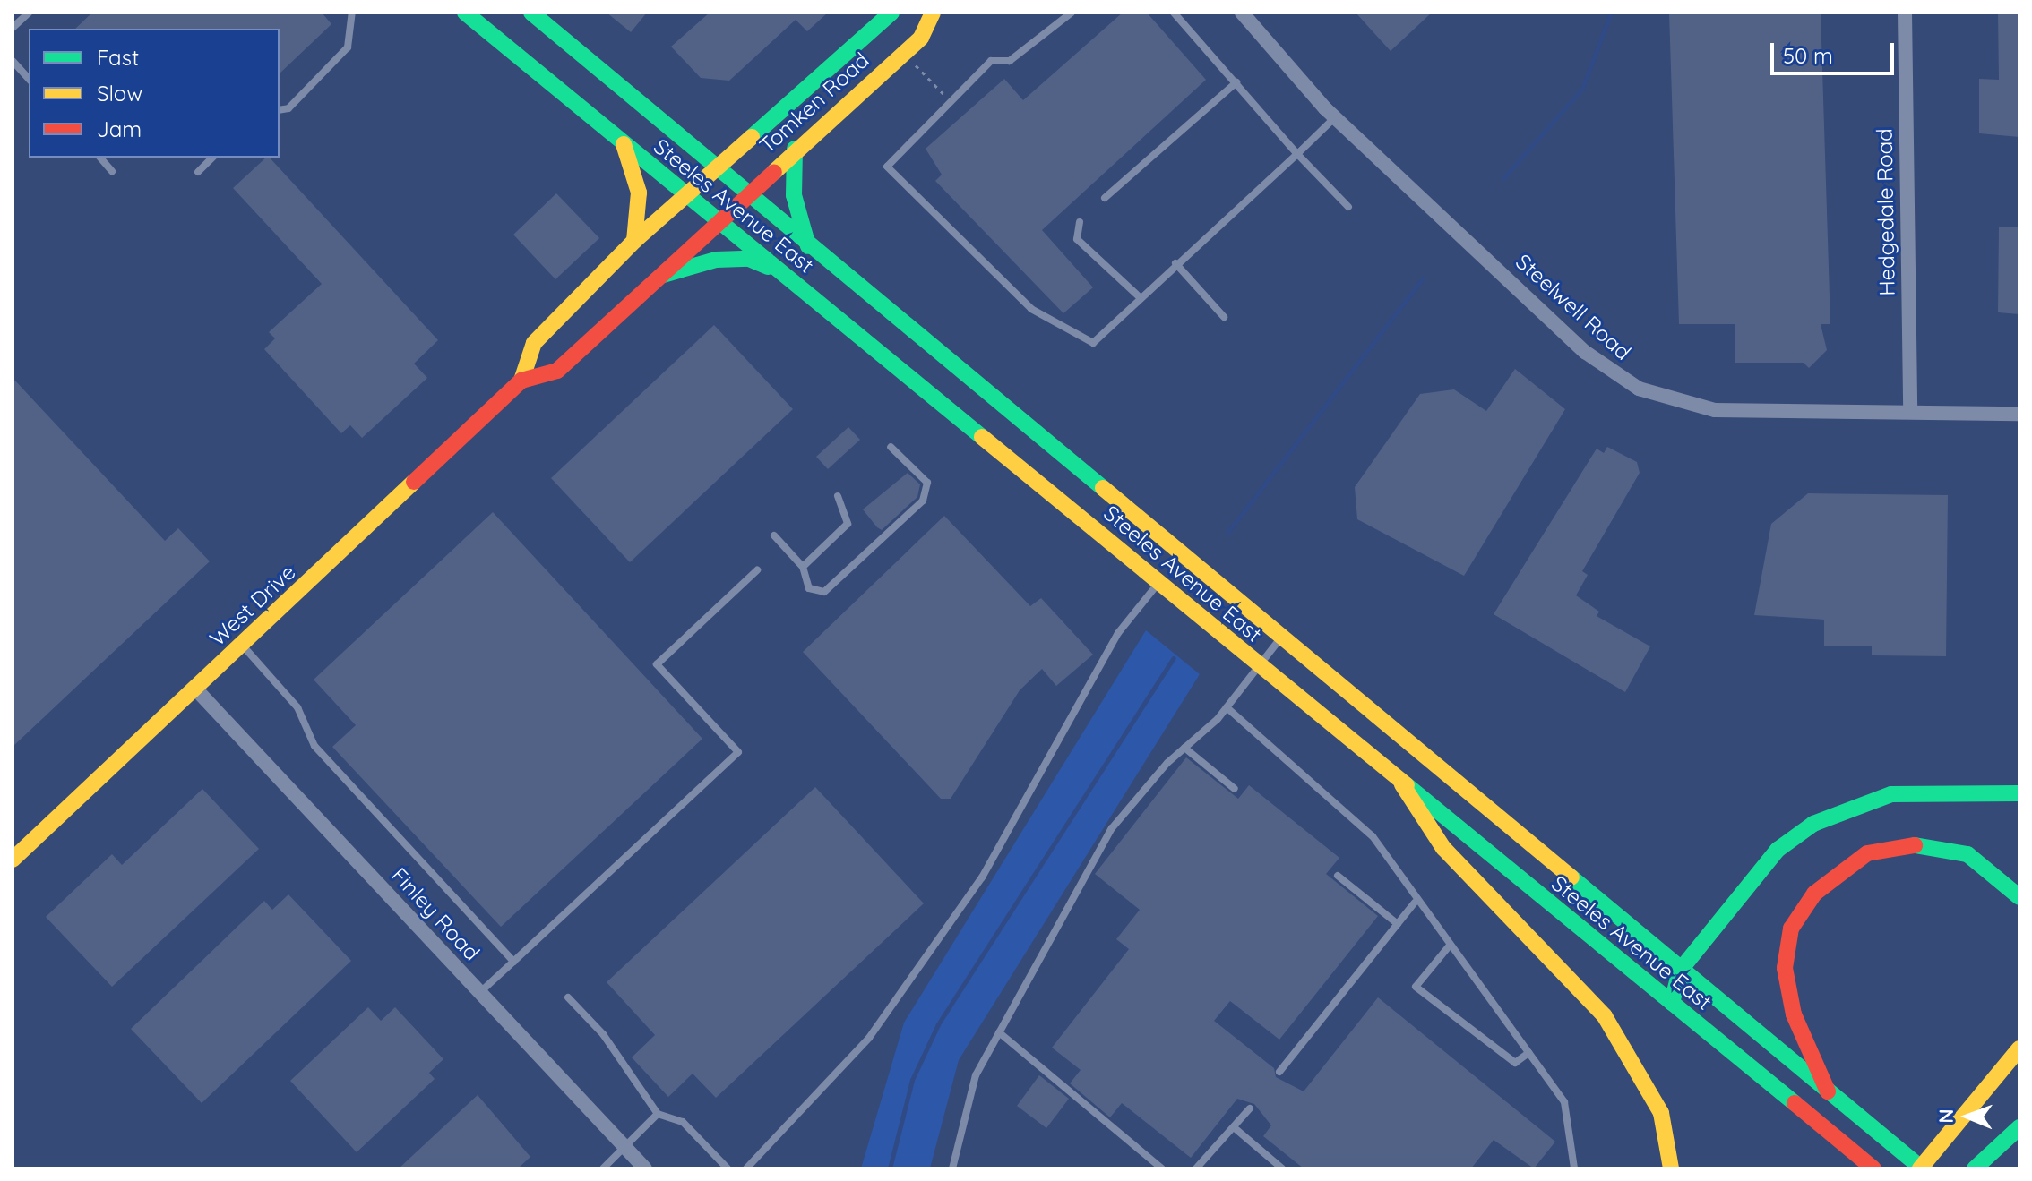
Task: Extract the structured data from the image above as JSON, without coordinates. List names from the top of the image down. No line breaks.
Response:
{"streets":{"main road":["Tomken Road","Steeles Avenue East","West Drive"],"street":["Hedgedale Road","Steelwell Road","Finley Road"]},"crossings":[["Tomken Road","Steeles Avenue East"],["Tomken Road","West Drive"],["Steeles Avenue East","West Drive"],["Hedgedale Road","Steelwell Road"],["West Drive","Finley Road"]],"legend":["Fast","Slow","Jam"],"scale_bar":"50 m","north":"left"}
